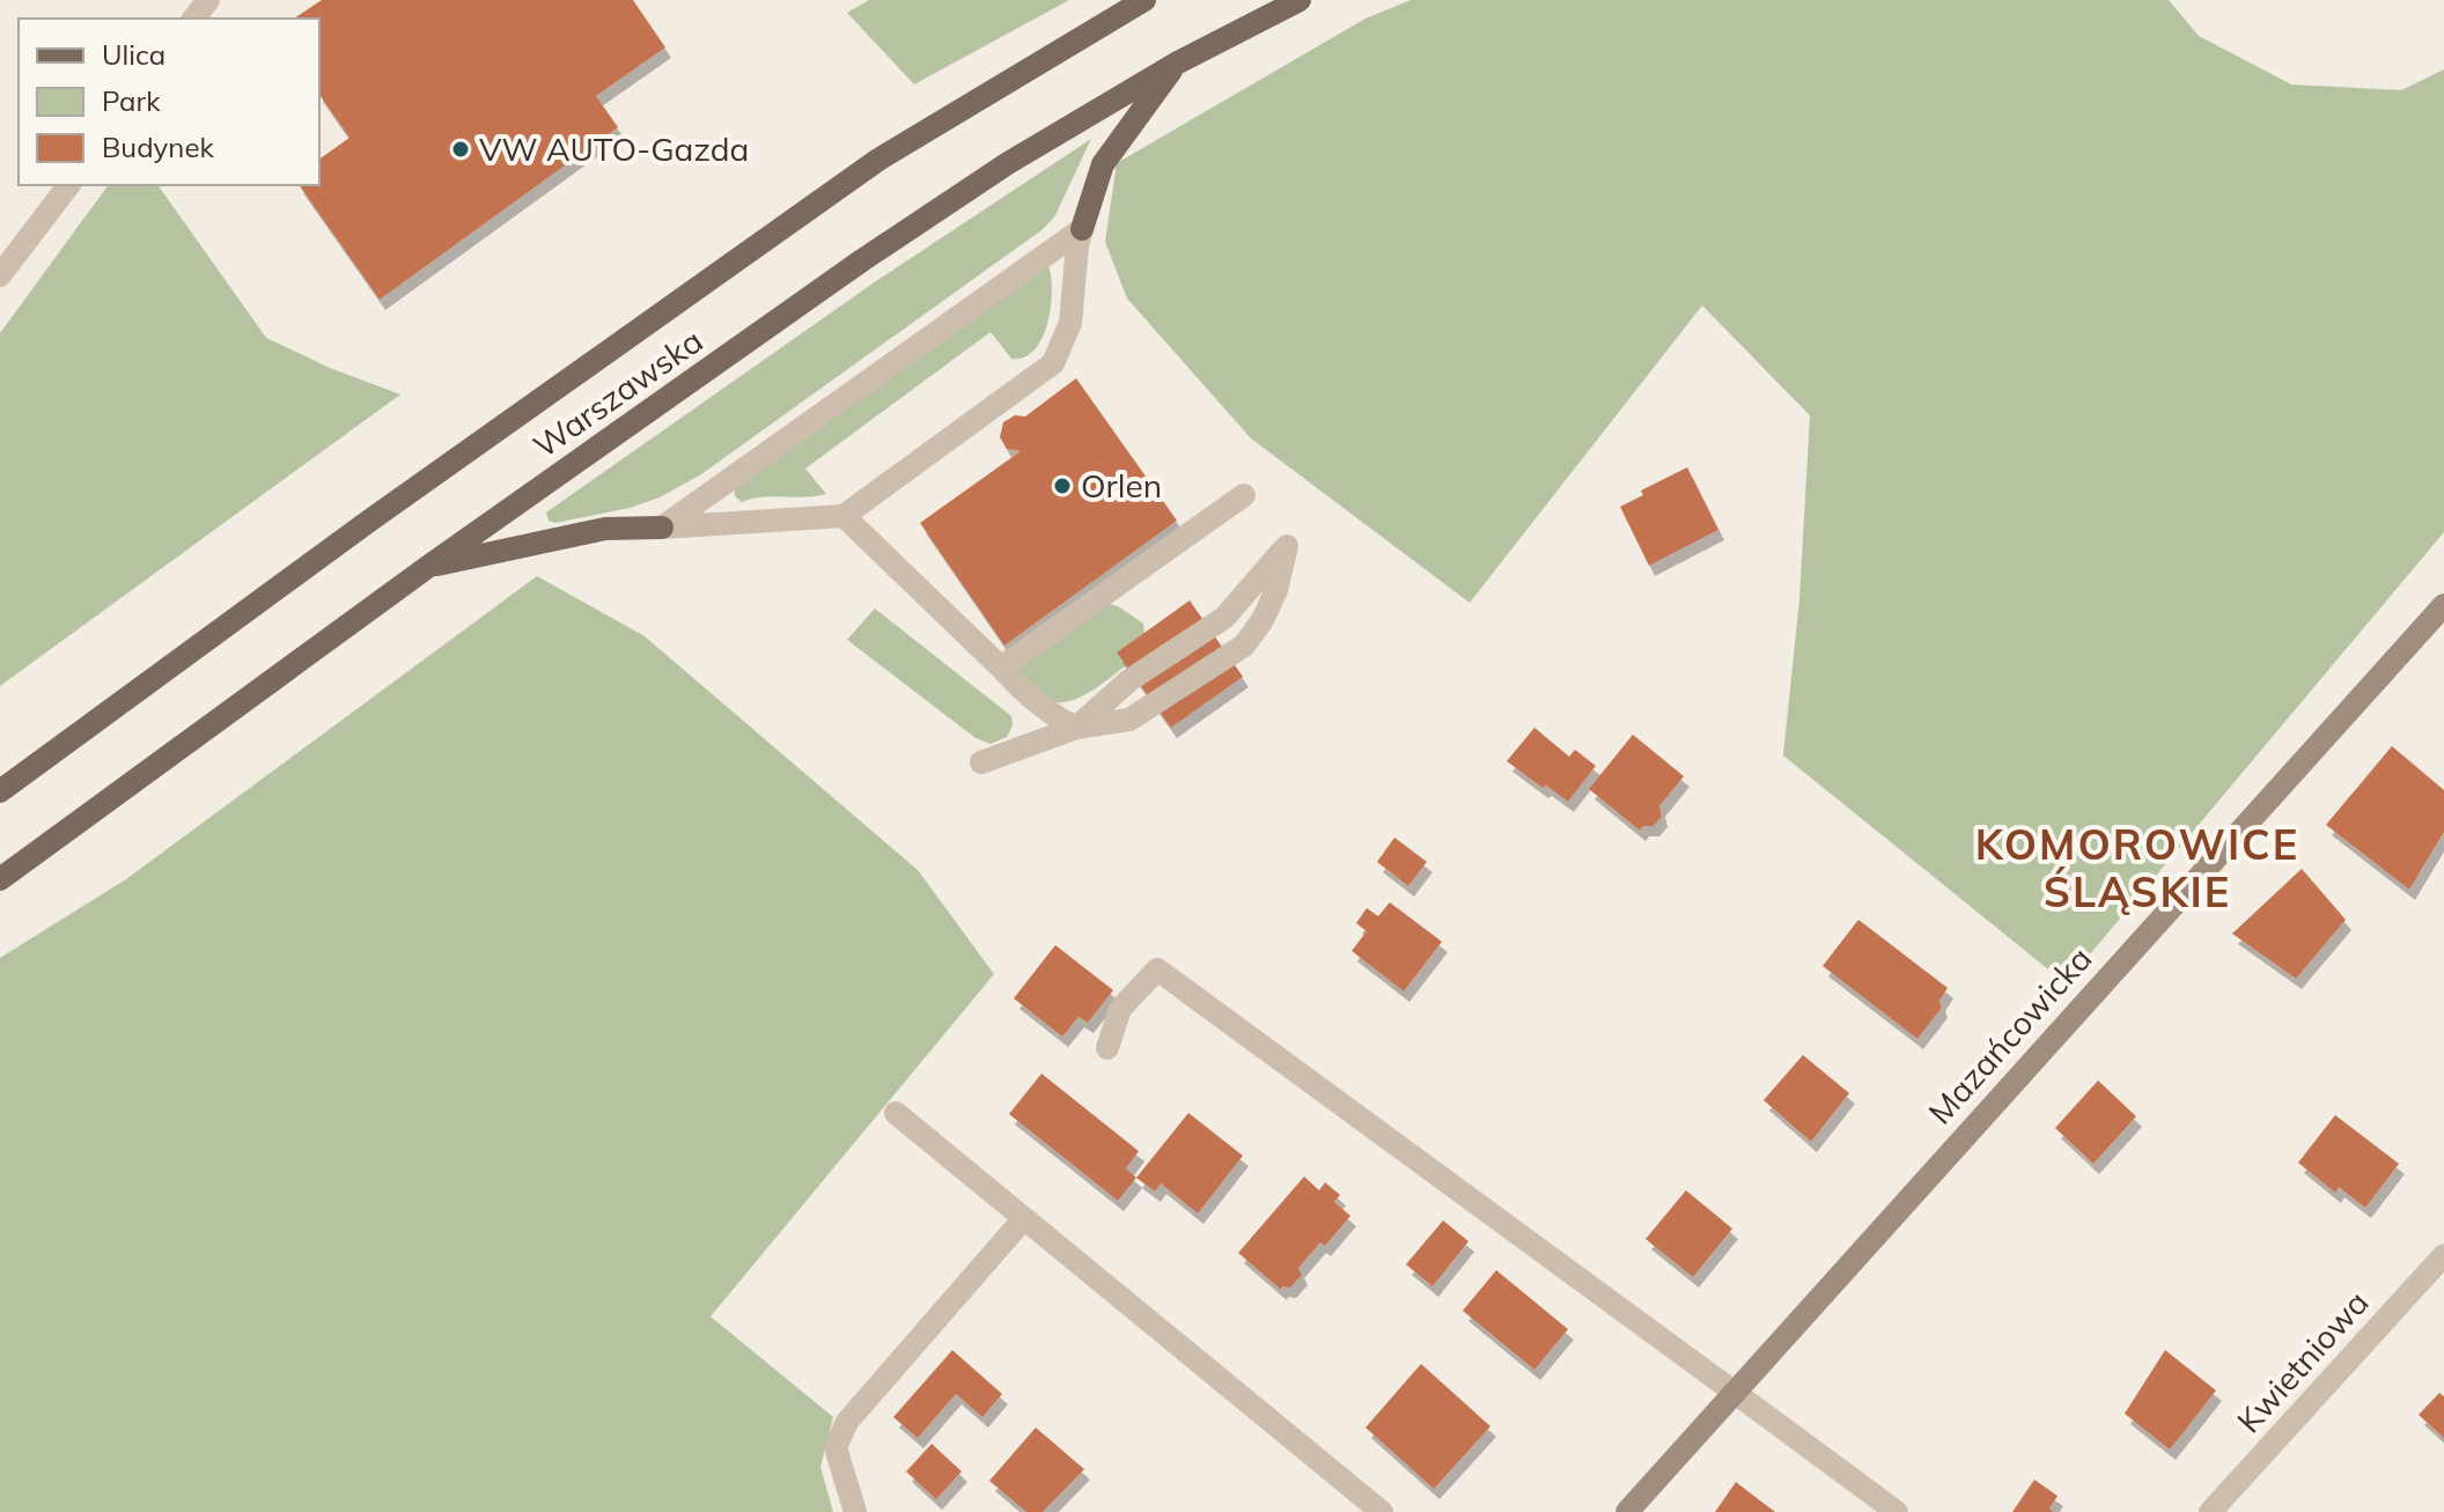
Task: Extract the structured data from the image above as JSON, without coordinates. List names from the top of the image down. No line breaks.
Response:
{"streets":{"main road":["Warszawska"],"street":["Mazańcowicka","Kwietniowa"]},"districts":["KOMOROWICE ŚLĄSKIE"],"places":["VW AUTO-Gazda","Orlen"],"legend":["Ulica","Park","Budynek"]}
